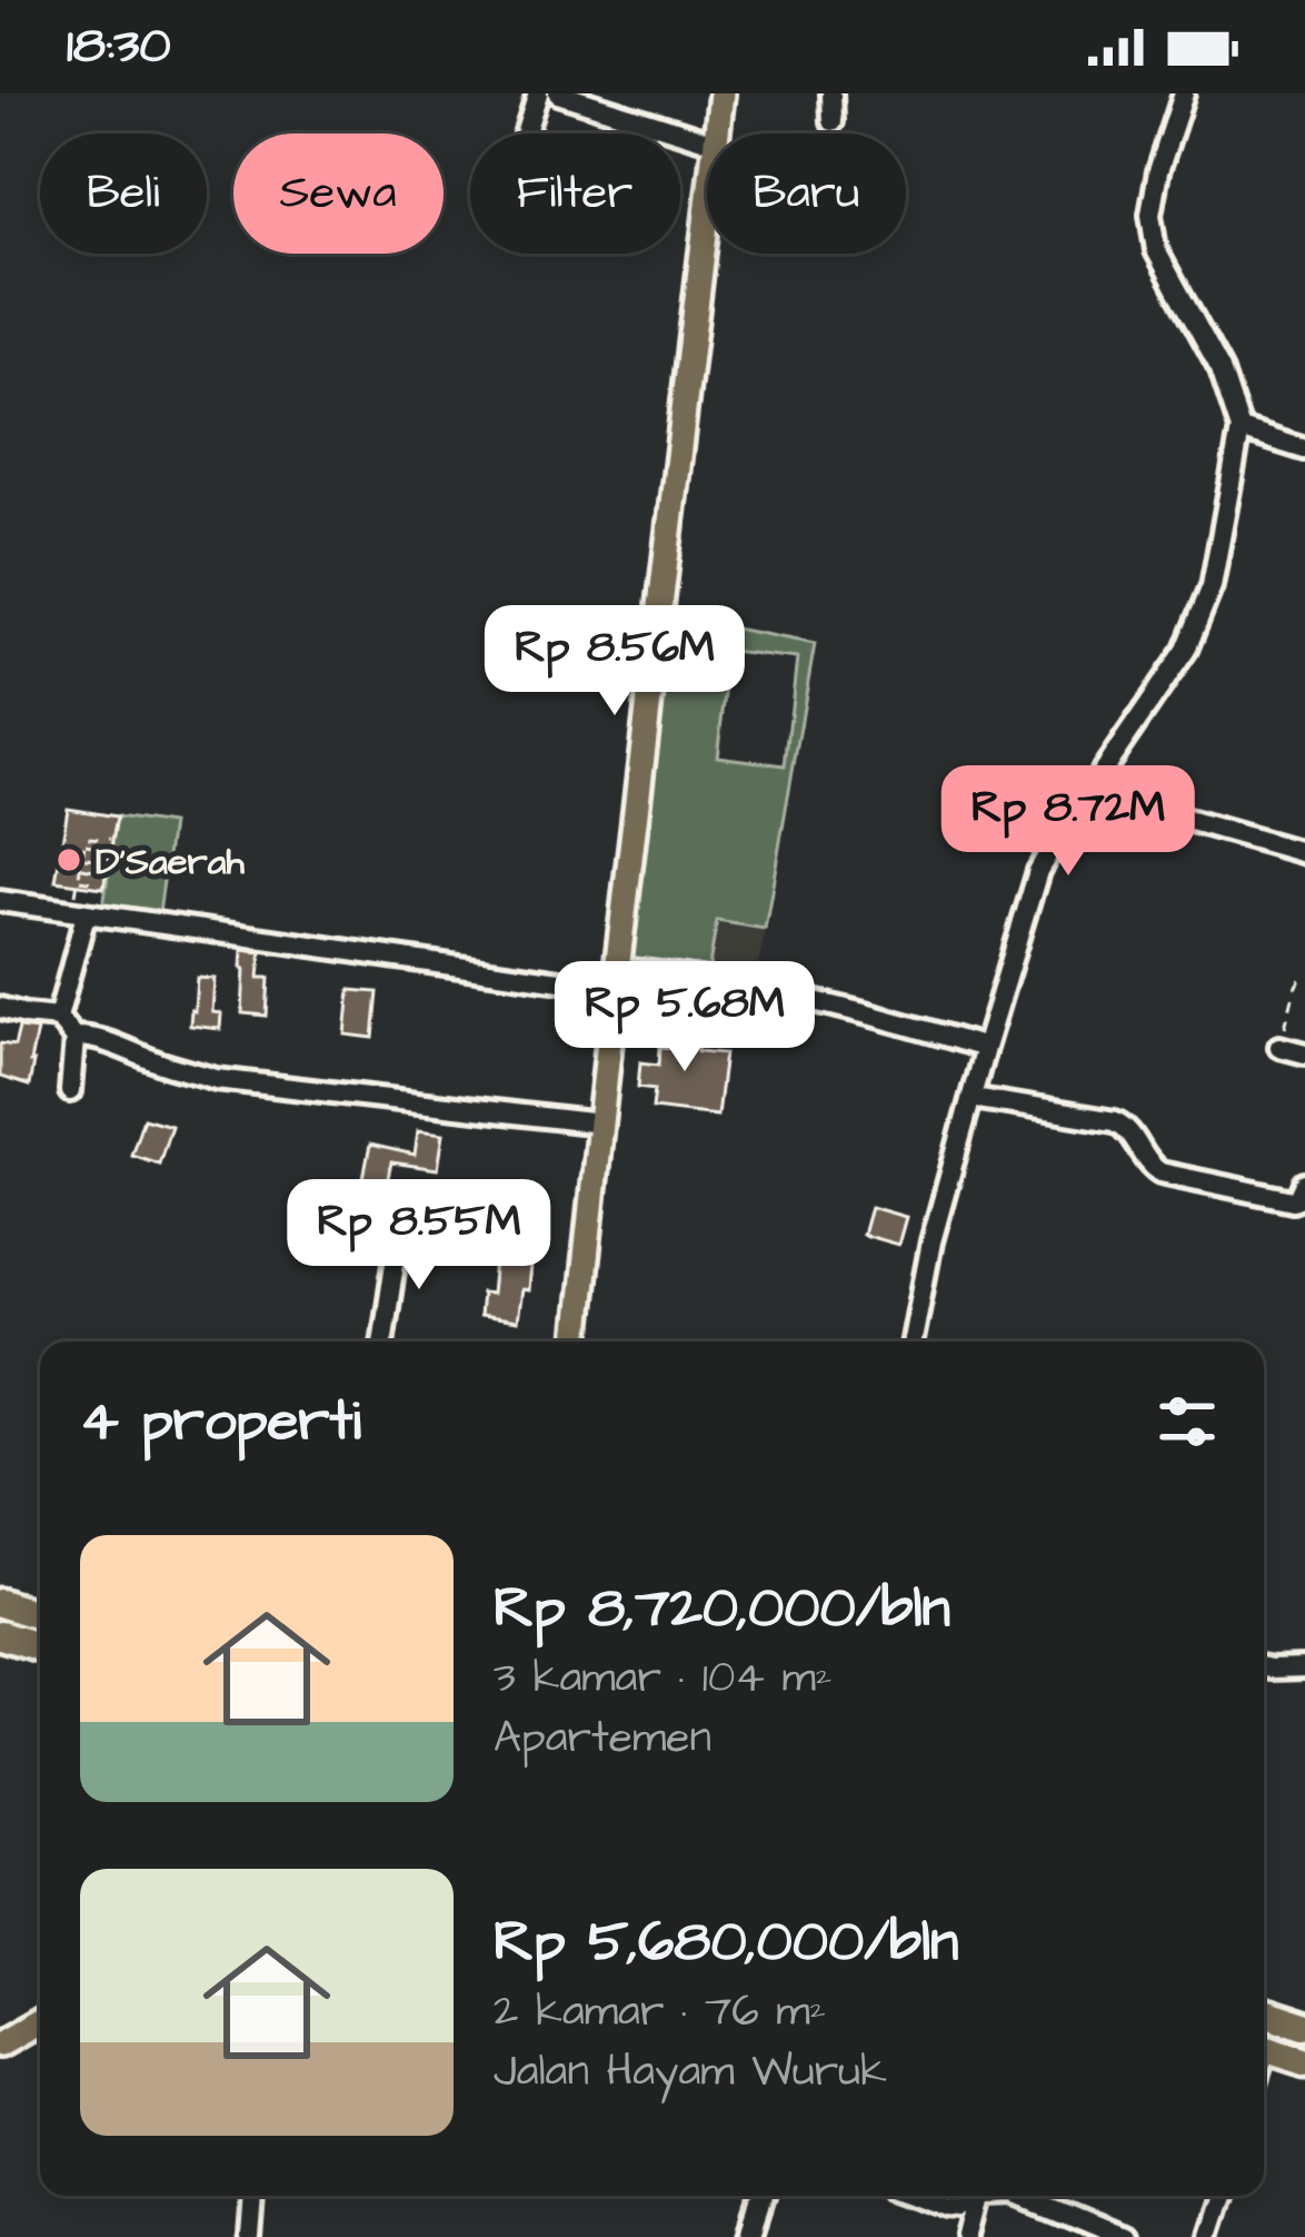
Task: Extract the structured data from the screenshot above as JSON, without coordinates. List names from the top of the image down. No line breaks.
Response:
{"places":["D'Saerah"],"page":{"status":"18:30","chip":["Beli","Sewa","Filter","Baru"],"price":["Rp 8.56M","Rp 8.72M","Rp 5.68M","Rp 8.55M"],"heading":"4 properti","list":[{"name":"Rp 8,720,000/bln","note":"3 kamar · 104 m² · Apartemen"},{"name":"Rp 5,680,000/bln","note":"2 kamar · 76 m² · Jalan Hayam Wuruk"}]}}
